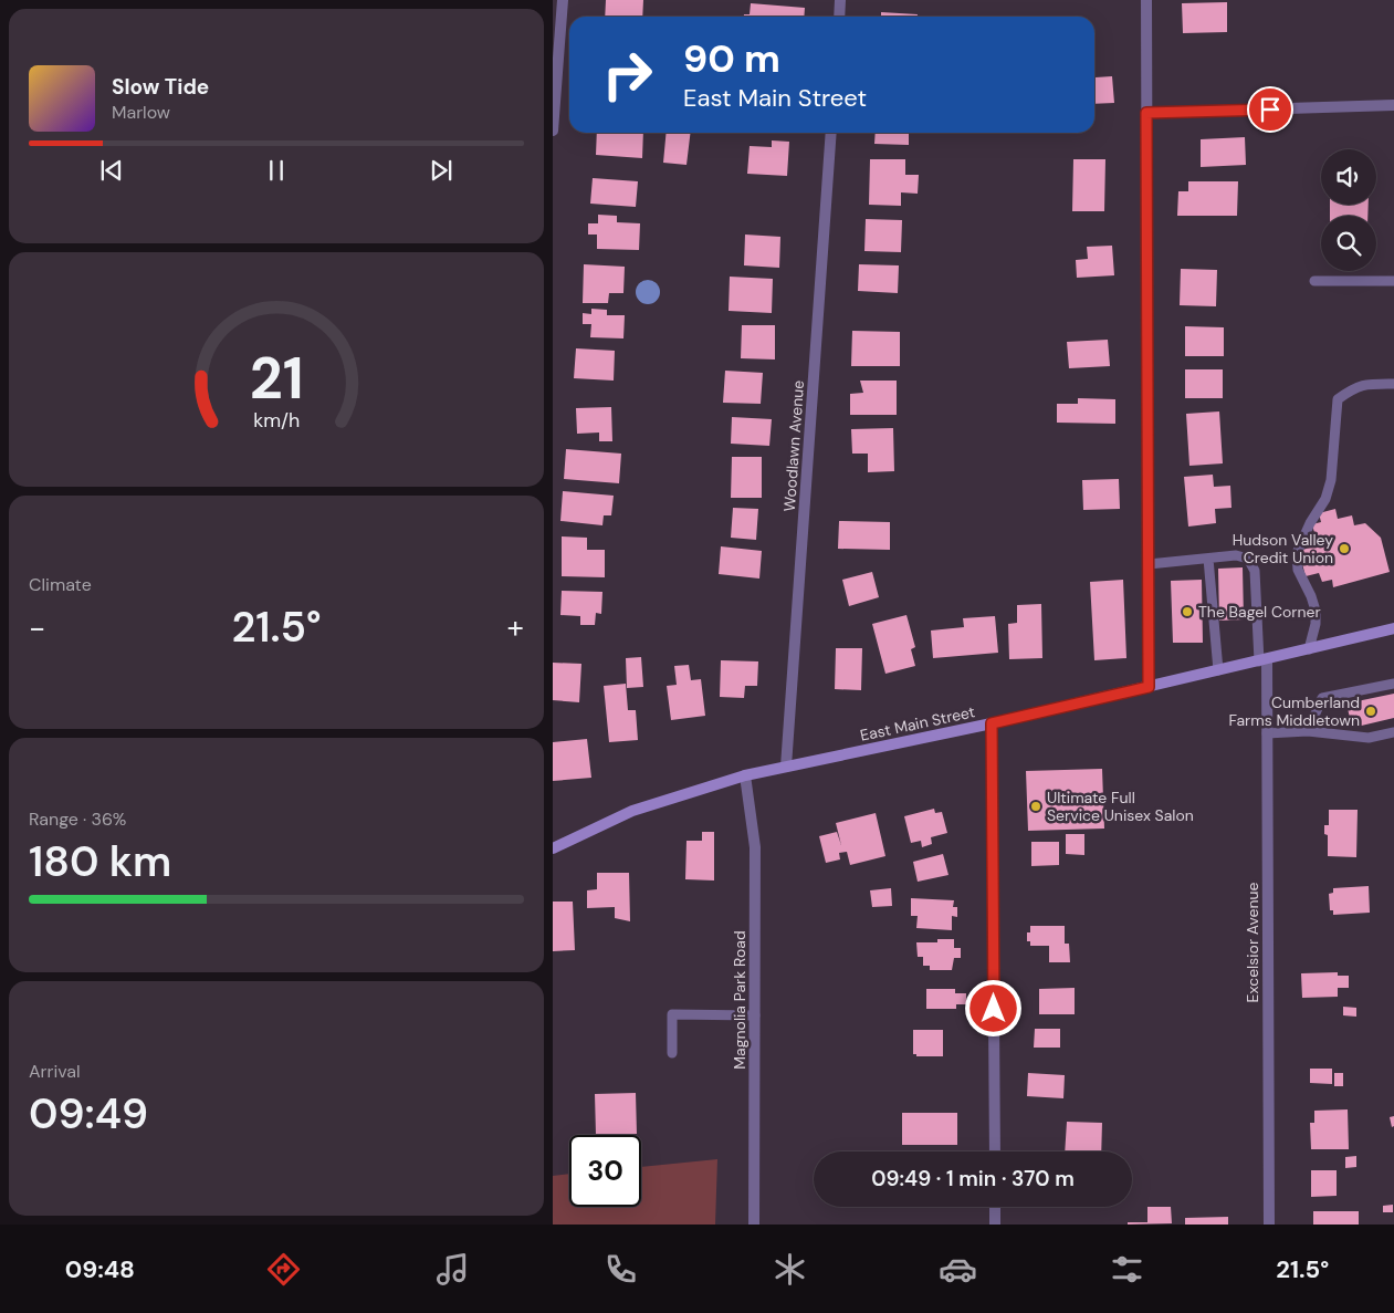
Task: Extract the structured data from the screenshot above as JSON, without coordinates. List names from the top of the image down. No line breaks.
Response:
{"streets":{"main road":["East Main Street"],"street":["Woodlawn Avenue","Excelsior Avenue","Magnolia Park Road"]},"crossings":[["Woodlawn Avenue","East Main Street"],["East Main Street","Excelsior Avenue"],["East Main Street","Magnolia Park Road"]],"places":["Hudson Valley Credit Union","The Bagel Corner","Cumberland Farms Middletown","Ultimate Full Service Unisex Salon"],"page":{"turn":["90 m","East Main Street"],"song":["Slow Tide","Marlow"],"tile":["Climate",["Range · 36%","180 km"],["Arrival","09:49"]],"heat":["−","21.5°","+"],"limit":"30","trip":"09:49 · 1 min · 370 m","tabs":["09:48","21.5°"],"gauge":["21","km/h"]}}
